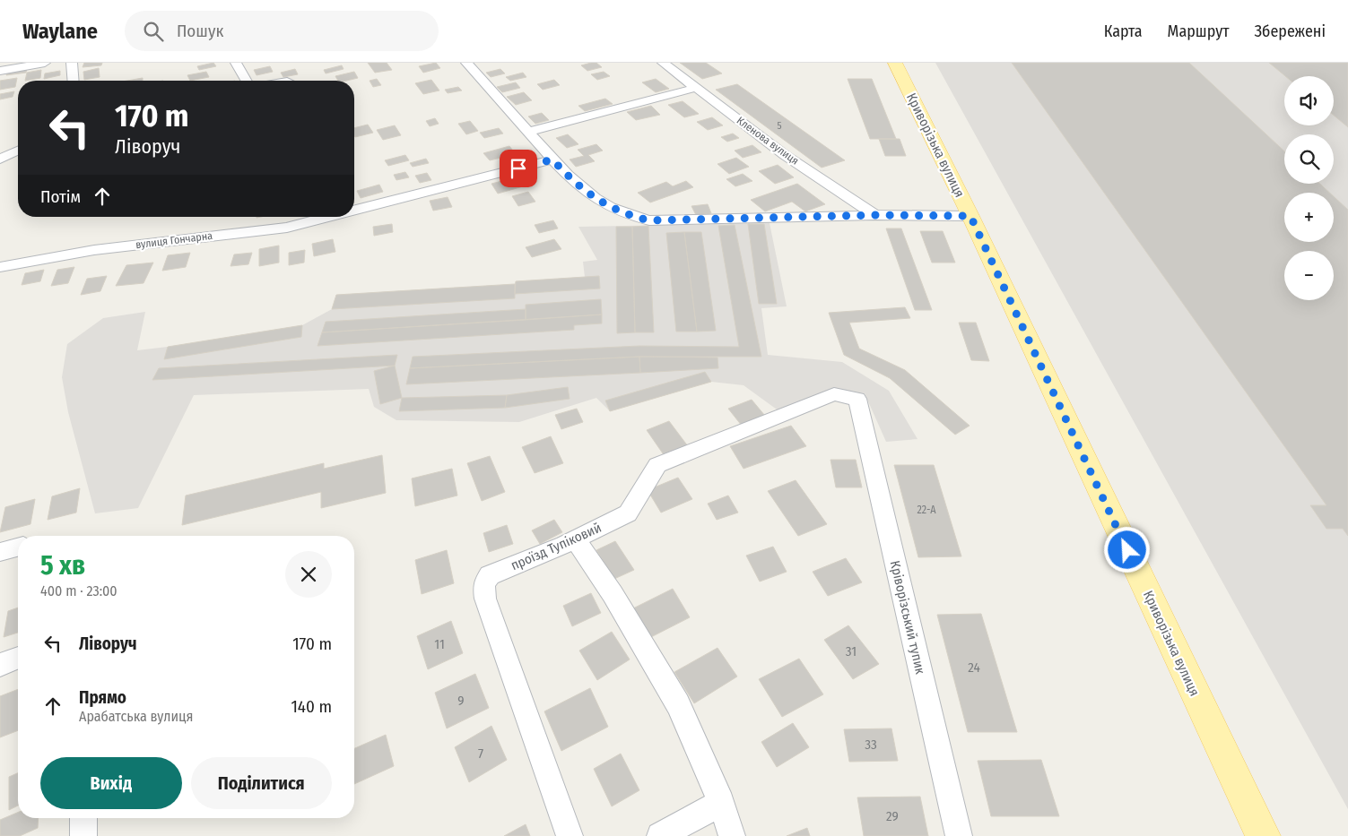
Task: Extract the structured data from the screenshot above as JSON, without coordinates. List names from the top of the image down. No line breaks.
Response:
{"streets":{"main road":["Криворізька вулиця"],"street":["Кленова вулиця","вулиця Гончарна","проїзд Тупіковий","Кріворізський тупик"]},"crossings":[["проїзд Тупіковий","Кріворізський тупик"]],"house_numbers":["5","22-А","11","31","24","9","33","7","29"],"page":{"header":"Waylane","search":"Пошук","nav":["Карта","Маршрут","Збережені"],"map_buttons":["+","−"],"turn":["170 m","Ліворуч"],"then":"Потім","heading":["5 хв","400 m · 23:00"],"list":[{"name":"Ліворуч","value":"170 m"},{"name":"Прямо","note":"Арабатська вулиця","value":"140 m"}],"buttons":["Вихід","Поділитися"]}}
